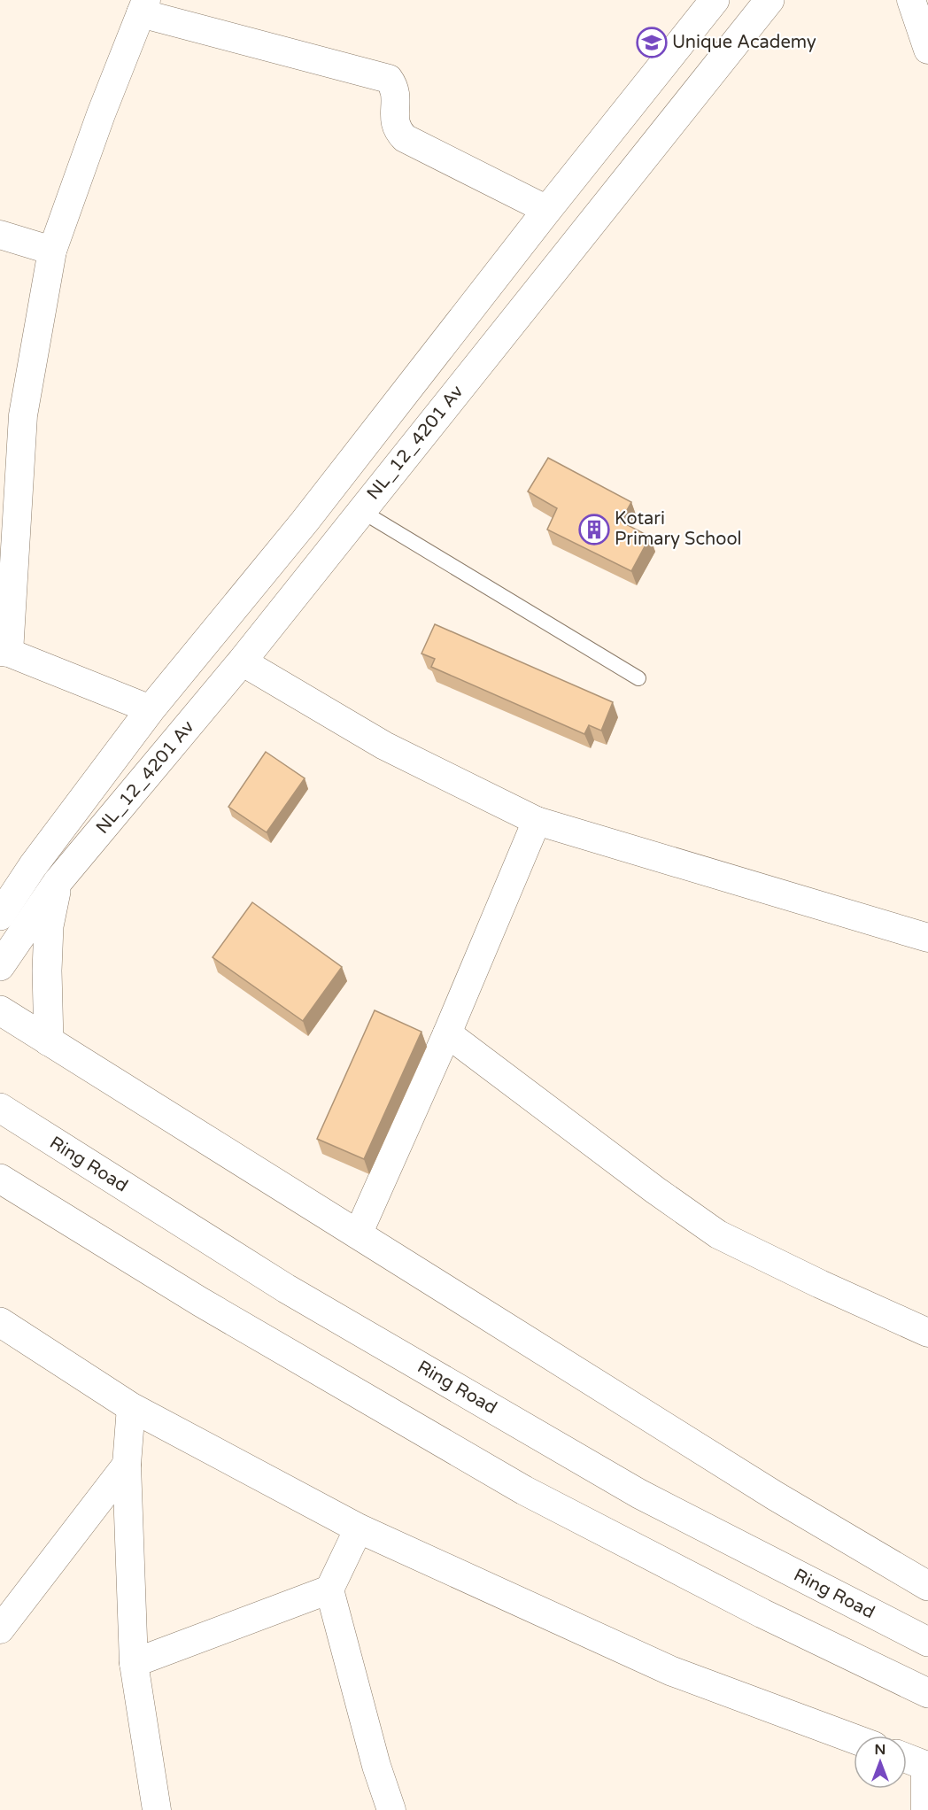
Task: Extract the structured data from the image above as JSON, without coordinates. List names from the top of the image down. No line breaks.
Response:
{"streets":{"main road":["NL_12_4201 Av","Ring Road"]},"places":{"school or university":["Unique Academy"],"building":["Kotari Primary School"]},"north":"top"}
